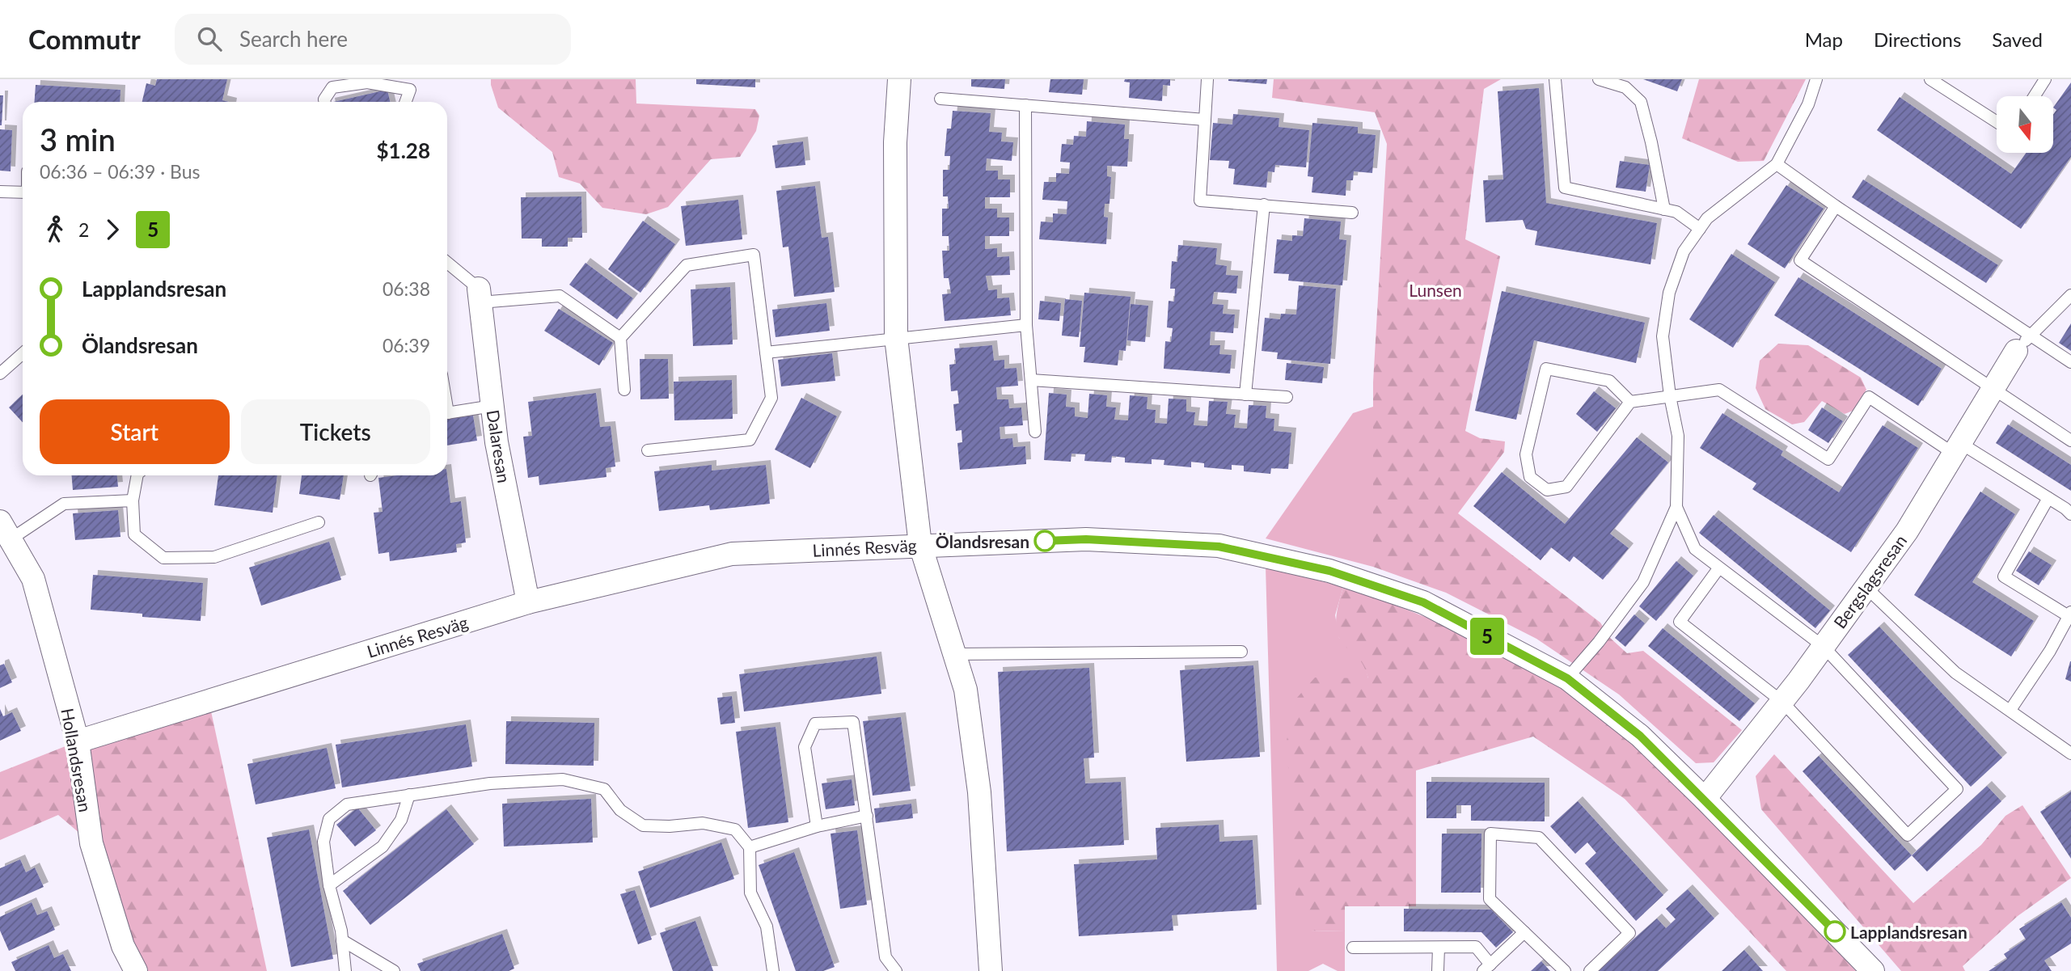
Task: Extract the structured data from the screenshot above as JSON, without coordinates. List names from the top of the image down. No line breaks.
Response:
{"streets":{"street":["Dalaresan","Linnés Resväg","Bergslagsresan","Hollandsresan"]},"crossings":[["Dalaresan","Linnés Resväg"],["Linnés Resväg","Bergslagsresan"],["Linnés Resväg","Hollandsresan"]],"parks":["Lunsen"],"places":["Ölandsresan","Lapplandsresan"],"lines":["bus line 5"],"north":"bottom","page":{"header":"Commutr","search":"Search here","nav":["Map","Directions","Saved"],"on_map":"5","heading":["3 min","06:36 – 06:39 · Bus","$1.28"],"legs":["2","5"],"list":[{"name":"Lapplandsresan","value":"06:38"},{"name":"Ölandsresan","value":"06:39"}],"buttons":["Start","Tickets"]}}
